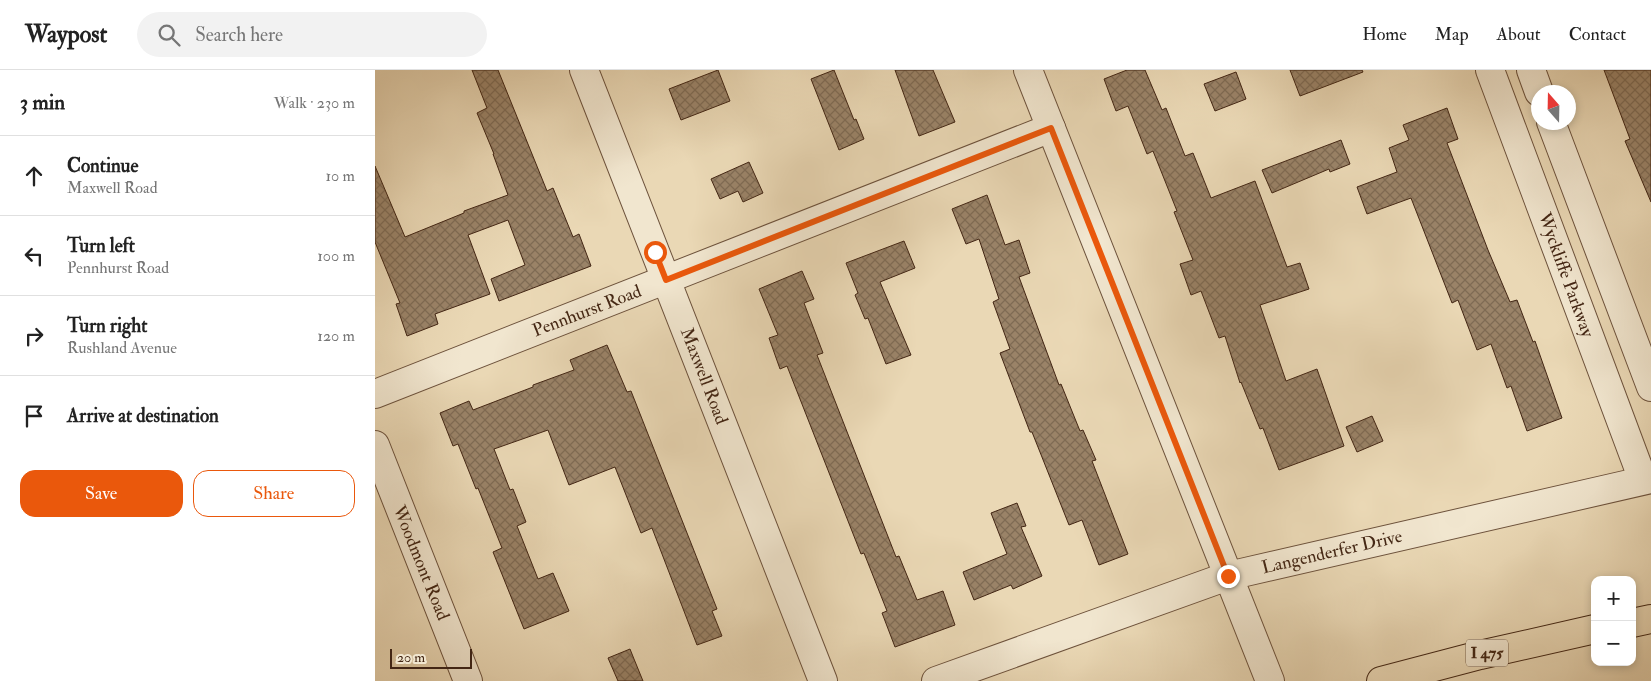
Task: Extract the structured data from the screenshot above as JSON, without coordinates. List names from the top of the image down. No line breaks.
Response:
{"streets":{"highway":["I 475"],"street":["Wyckliffe Parkway","Pennhurst Road","Maxwell Road","Langenderfer Drive","Woodmont Road"]},"crossings":[["Wyckliffe Parkway","Langenderfer Drive"],["Pennhurst Road","Maxwell Road"]],"scale_bar":"20 m","north":"top","page":{"header":"Waypost","search":"Search here","nav":["Home","Map","About","Contact"],"heading":["3 min","Walk · 230 m"],"list":[["Continue","Maxwell Road","10 m"],["Turn left","Pennhurst Road","100 m"],["Turn right","Rushland Avenue","120 m"],"Arrive at destination"],"buttons":["Save","Share"],"map_buttons":["+","−"],"scale":"20 m"}}
